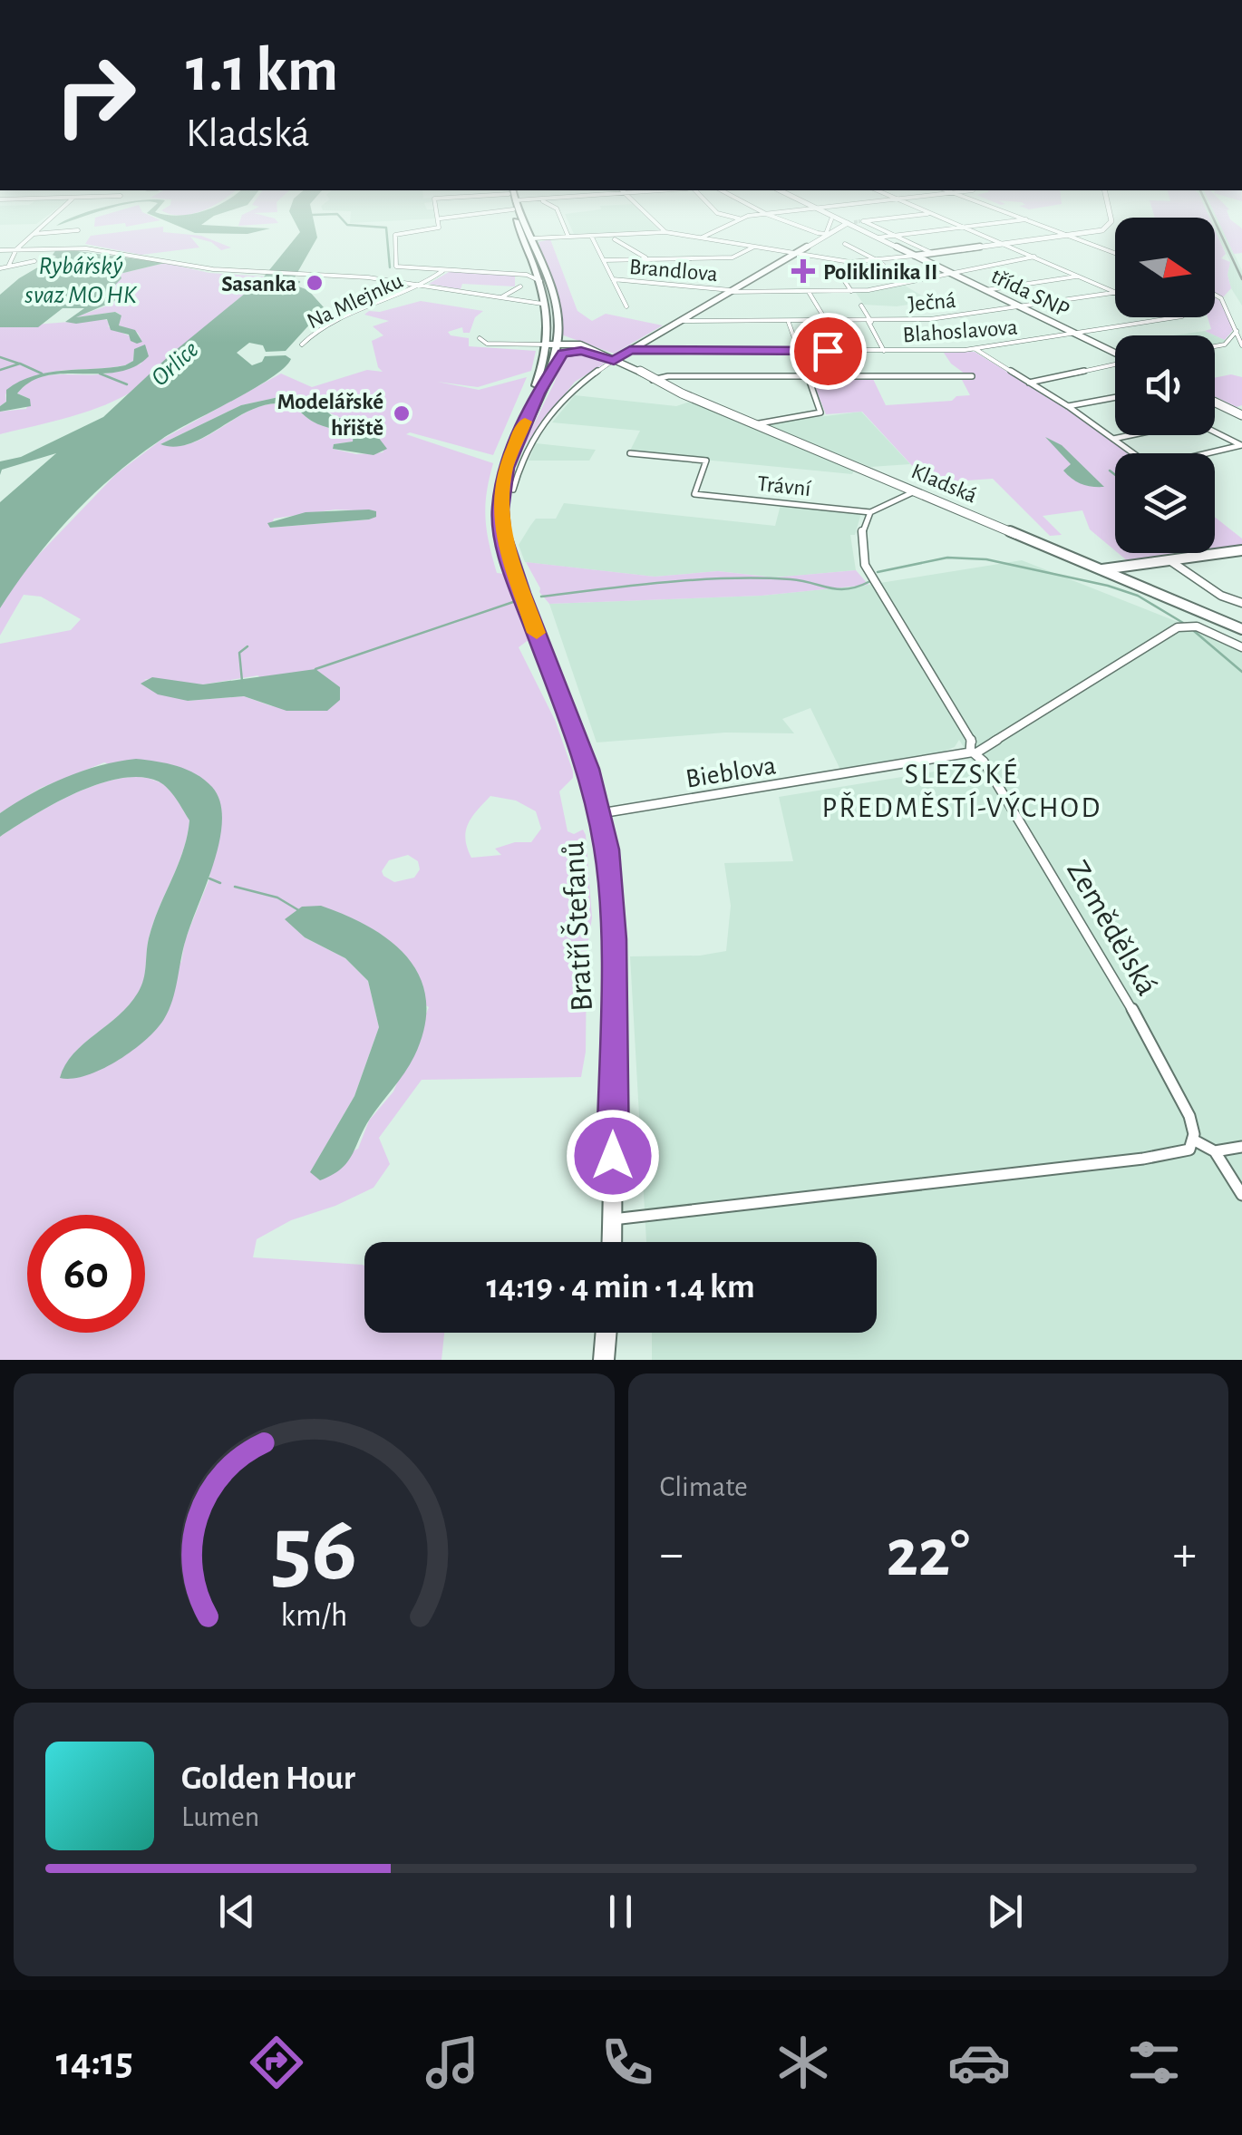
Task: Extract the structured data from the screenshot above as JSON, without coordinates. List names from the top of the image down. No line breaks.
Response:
{"streets":{"main road":["Bratří Štefanů"],"street":["Brandlova","třída SNP","Na Mlejnku","Ječná","Blahoslavova","Kladská","Trávní","Bieblova","Zemědělská"]},"crossings":[["Brandlova","třída SNP"],["třída SNP","Ječná"],["třída SNP","Blahoslavova"],["Blahoslavova","Kladská"],["Kladská","Bratří Štefanů"],["Trávní","Zemědělská"],["Bieblova","Bratří Štefanů"],["Bieblova","Zemědělská"]],"districts":["SLEZSKÉ PŘEDMĚSTÍ-VÝCHOD"],"water":["Rybářský svaz MO HK","Orlice"],"places":{"health":["Poliklinika II"],"other":["Sasanka","Modelářské hřiště"]},"north":"right","page":{"turn":["1.1 km","Kladská"],"limit":"60","trip":"14:19 · 4 min · 1.4 km","tile":"Climate","heat":["−","22°","+"],"song":["Golden Hour","Lumen"],"tabs":"14:15","gauge":["56","km/h"]}}
